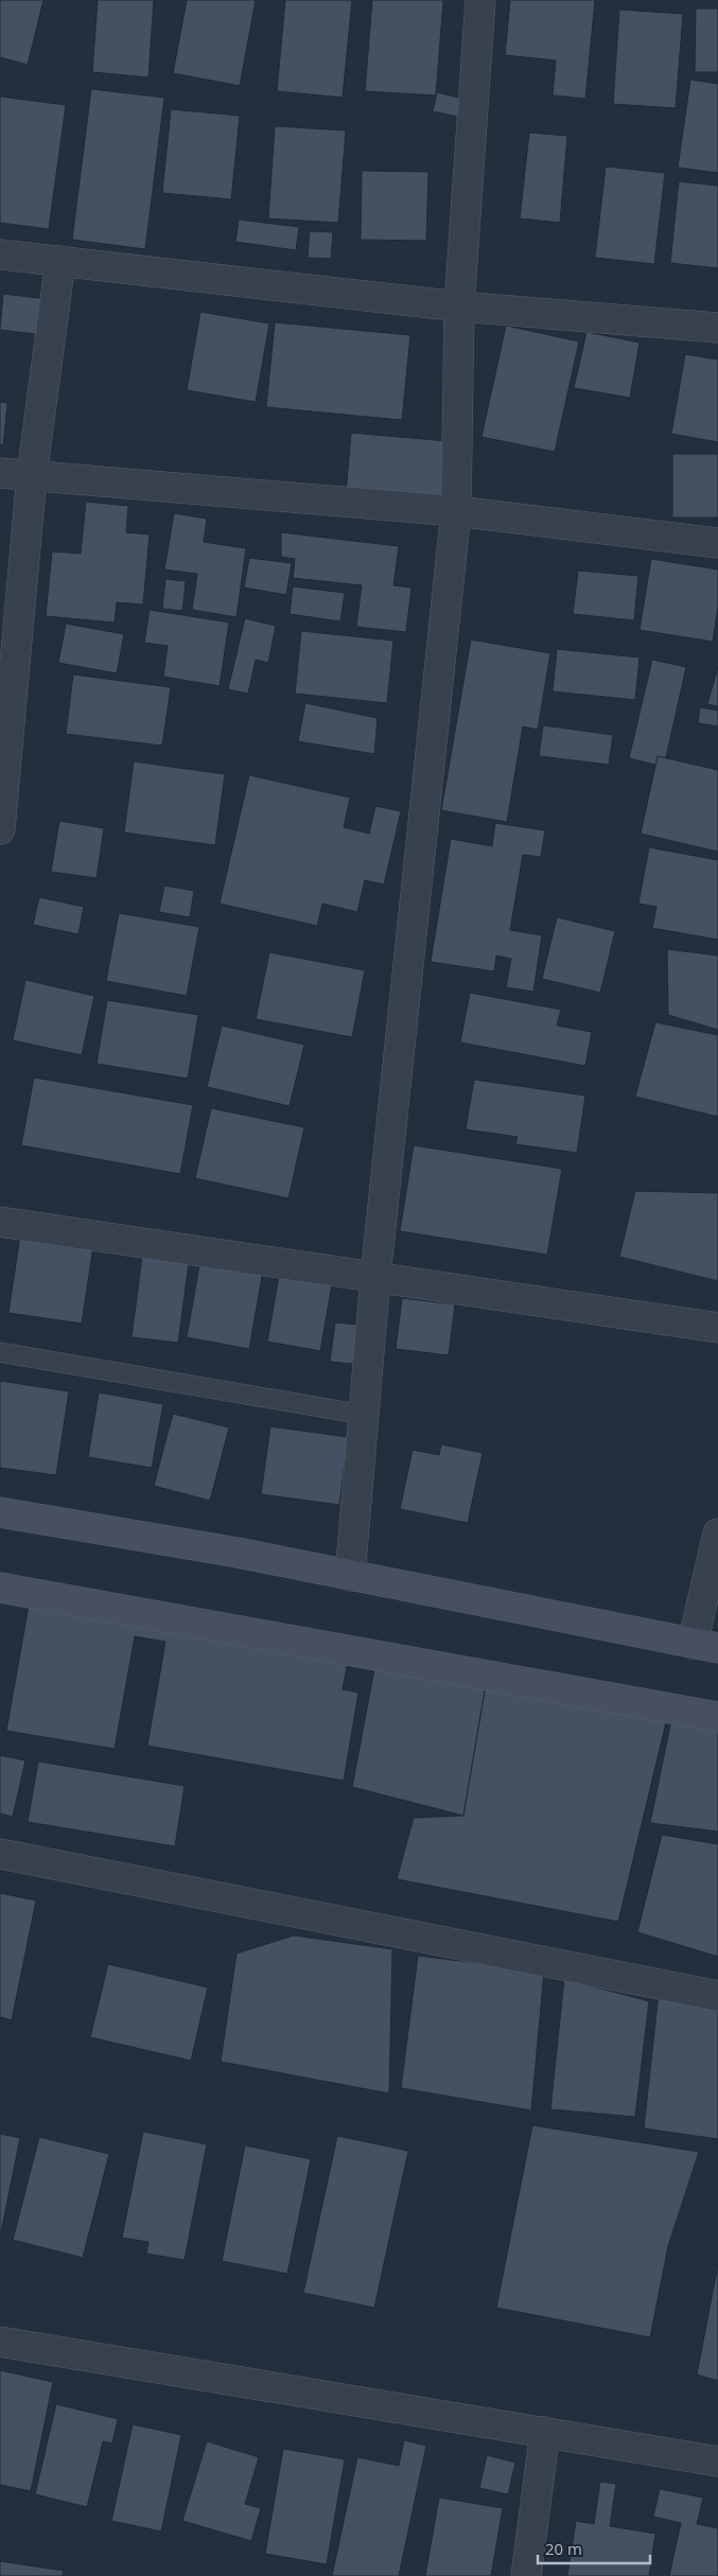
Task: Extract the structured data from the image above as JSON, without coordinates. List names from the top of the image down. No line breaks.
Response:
{"scale_bar":"20 m"}
